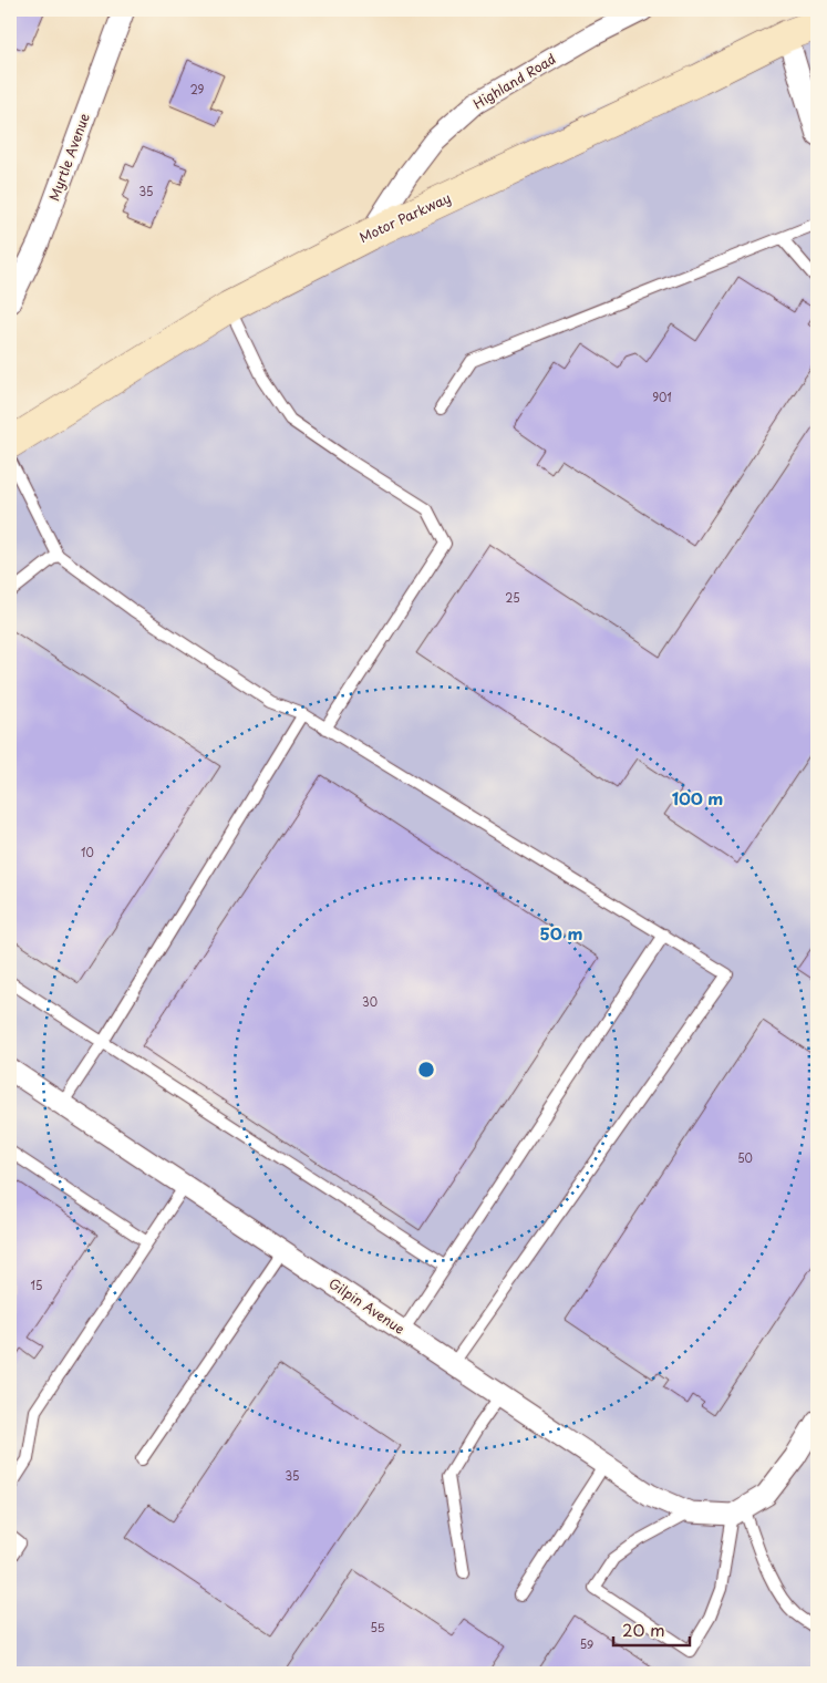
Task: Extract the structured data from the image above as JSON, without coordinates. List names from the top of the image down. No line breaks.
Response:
{"streets":{"main road":["Motor Parkway"],"street":["Highland Road","Myrtle Avenue","Gilpin Avenue"]},"crossings":[["Highland Road","Motor Parkway"]],"house_numbers":["29","35","901","25","10","30","50","15","35","55","59"],"scale_bar":"20 m","rings":["100 m","50 m"]}
